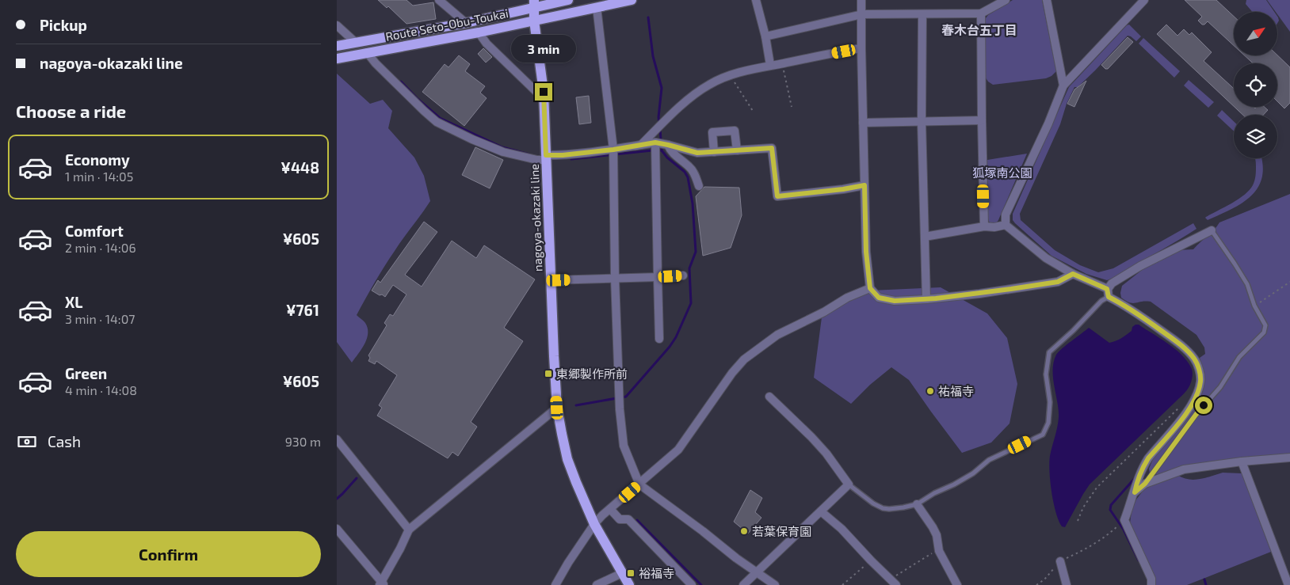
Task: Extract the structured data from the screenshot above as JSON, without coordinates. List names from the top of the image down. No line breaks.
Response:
{"streets":{"main road":["Route Seto-Obu-Toukai","nagoya-okazaki line"]},"crossings":[["Route Seto-Obu-Toukai","nagoya-okazaki line"]],"districts":["春木台五丁目"],"parks":["狐塚南公園"],"places":{"transit":["東郷製作所前","裕福寺"],"other":["祐福寺","若葉保育園"]},"north":"top right","page":{"banner":["Pickup","nagoya-okazaki line"],"bubble":"3 min","heading":"Choose a ride","list":[{"name":"Economy","note":"1 min · 14:05","value":"¥448"},{"name":"Comfort","note":"2 min · 14:06","value":"¥605"},{"name":"XL","note":"3 min · 14:07","value":"¥761"},{"name":"Green","note":"4 min · 14:08","value":"¥605"}],"pay":["Cash","930 m"],"buttons":"Confirm"}}
